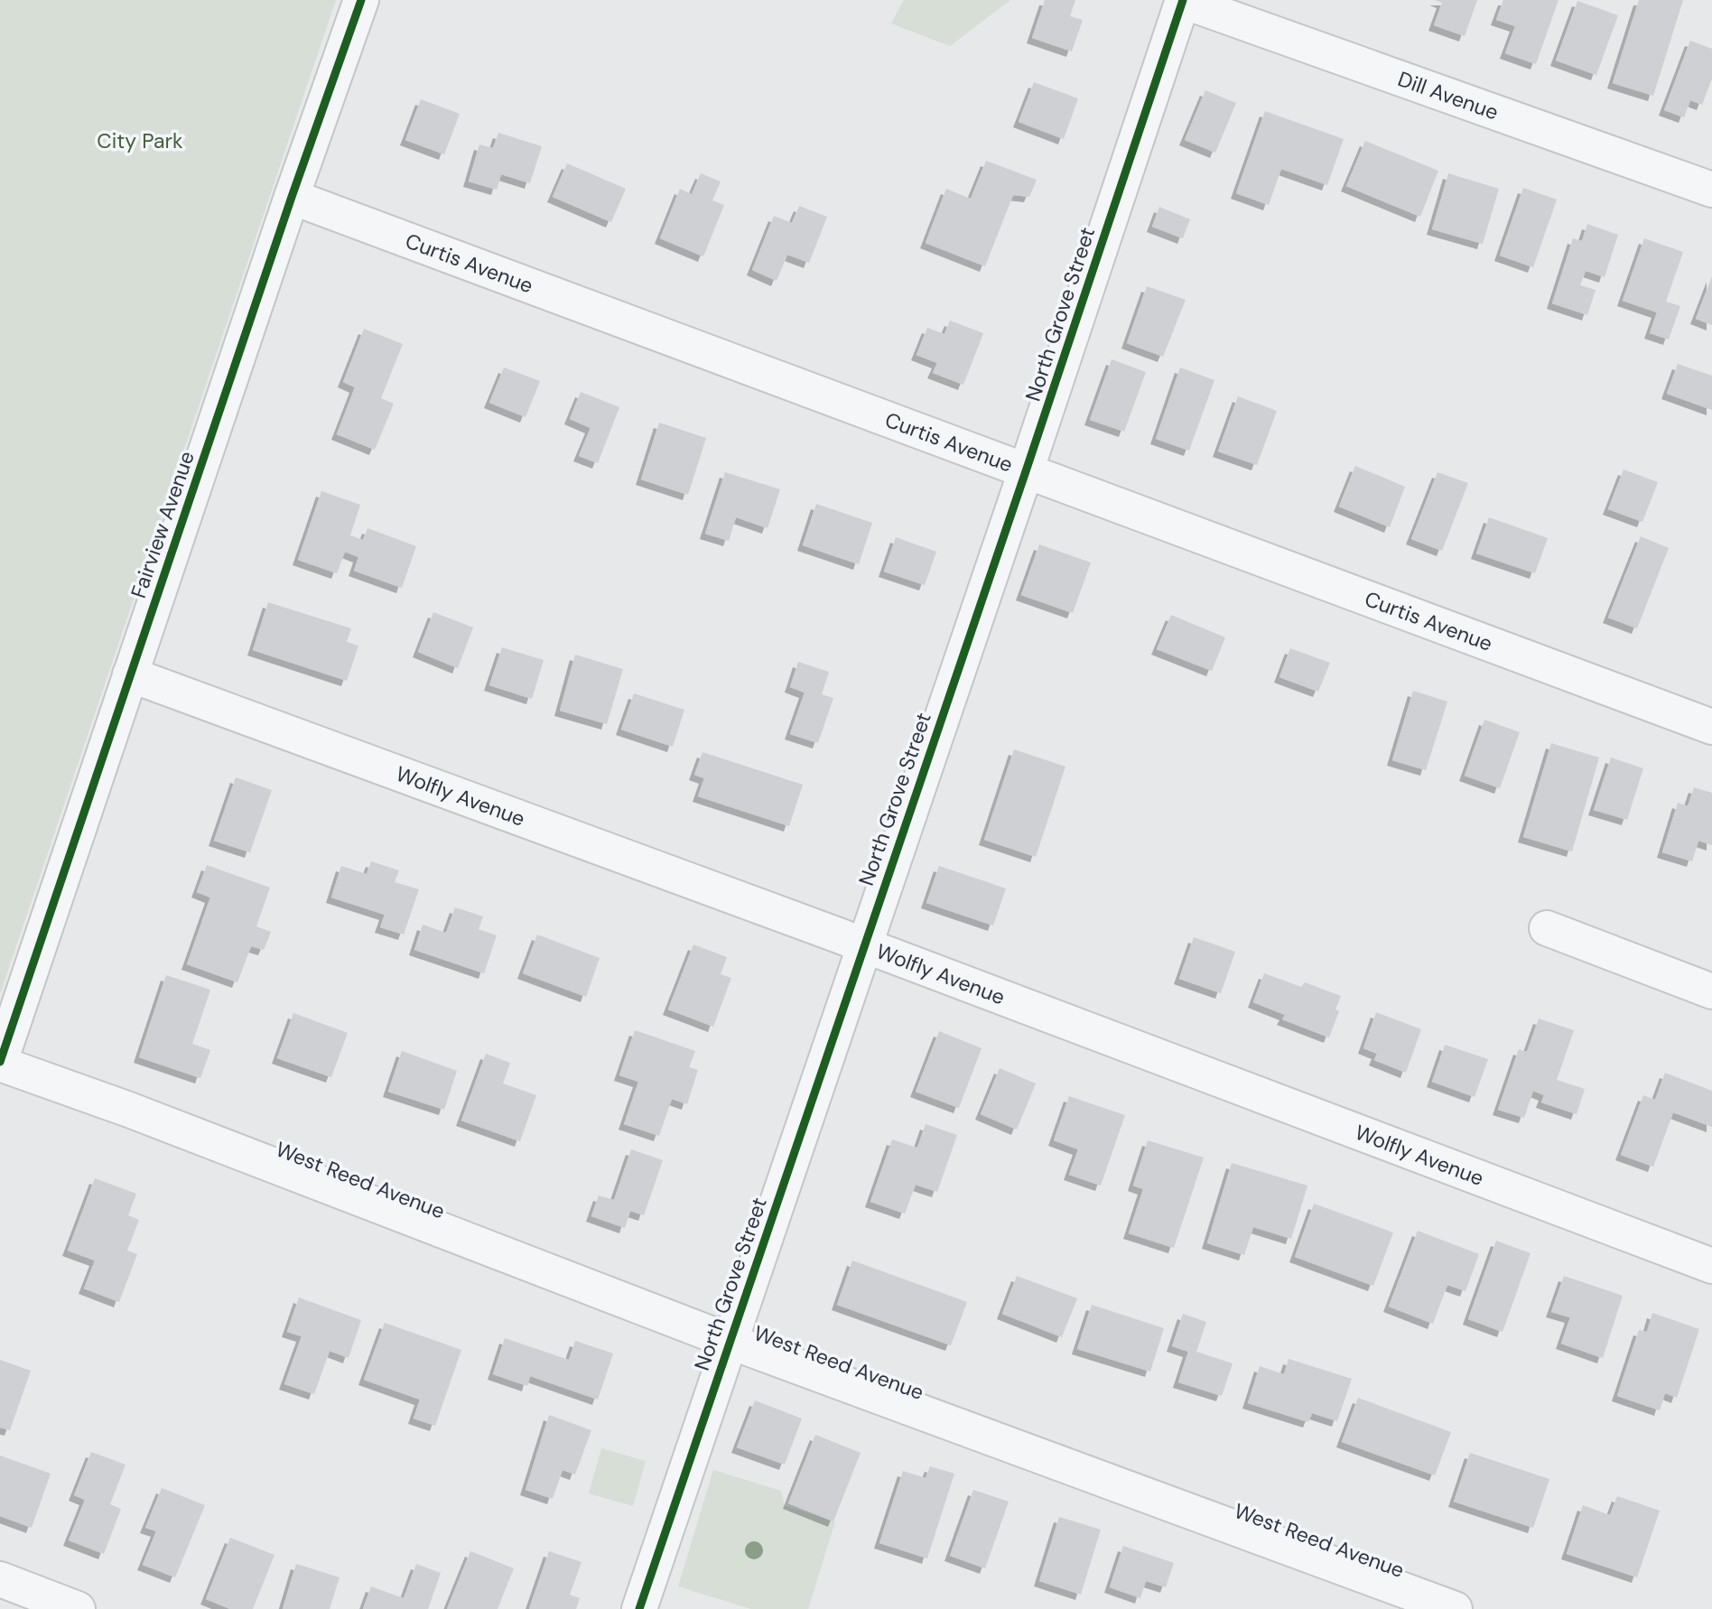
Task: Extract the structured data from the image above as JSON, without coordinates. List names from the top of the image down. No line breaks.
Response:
{"streets":{"street":["Dill Avenue","Curtis Avenue","North Grove Street","Fairview Avenue","Wolfly Avenue","West Reed Avenue"]},"crossings":[["Dill Avenue","North Grove Street"],["Curtis Avenue","North Grove Street"],["Curtis Avenue","Fairview Avenue"],["North Grove Street","Wolfly Avenue"],["North Grove Street","West Reed Avenue"],["Fairview Avenue","Wolfly Avenue"],["Fairview Avenue","West Reed Avenue"]],"parks":["City Park"]}
